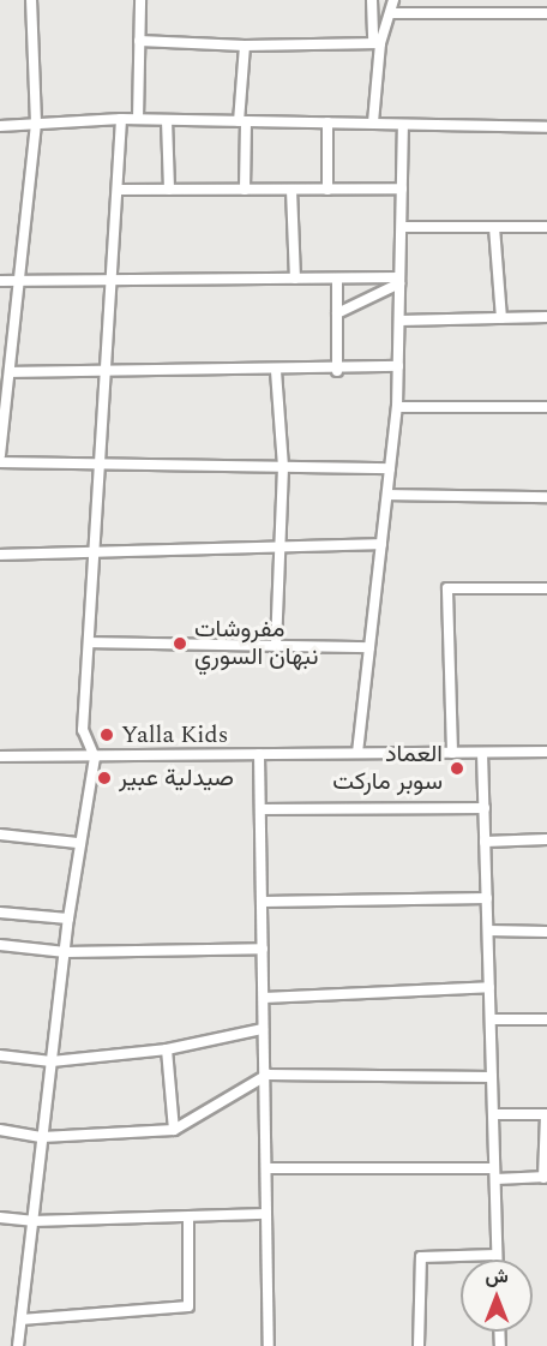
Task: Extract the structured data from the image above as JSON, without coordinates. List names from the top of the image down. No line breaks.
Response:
{"places":["مفروشات نبهان السوري","Yalla Kids","العماد سوبر ماركت","صيدلية عبير"],"north":"top"}
